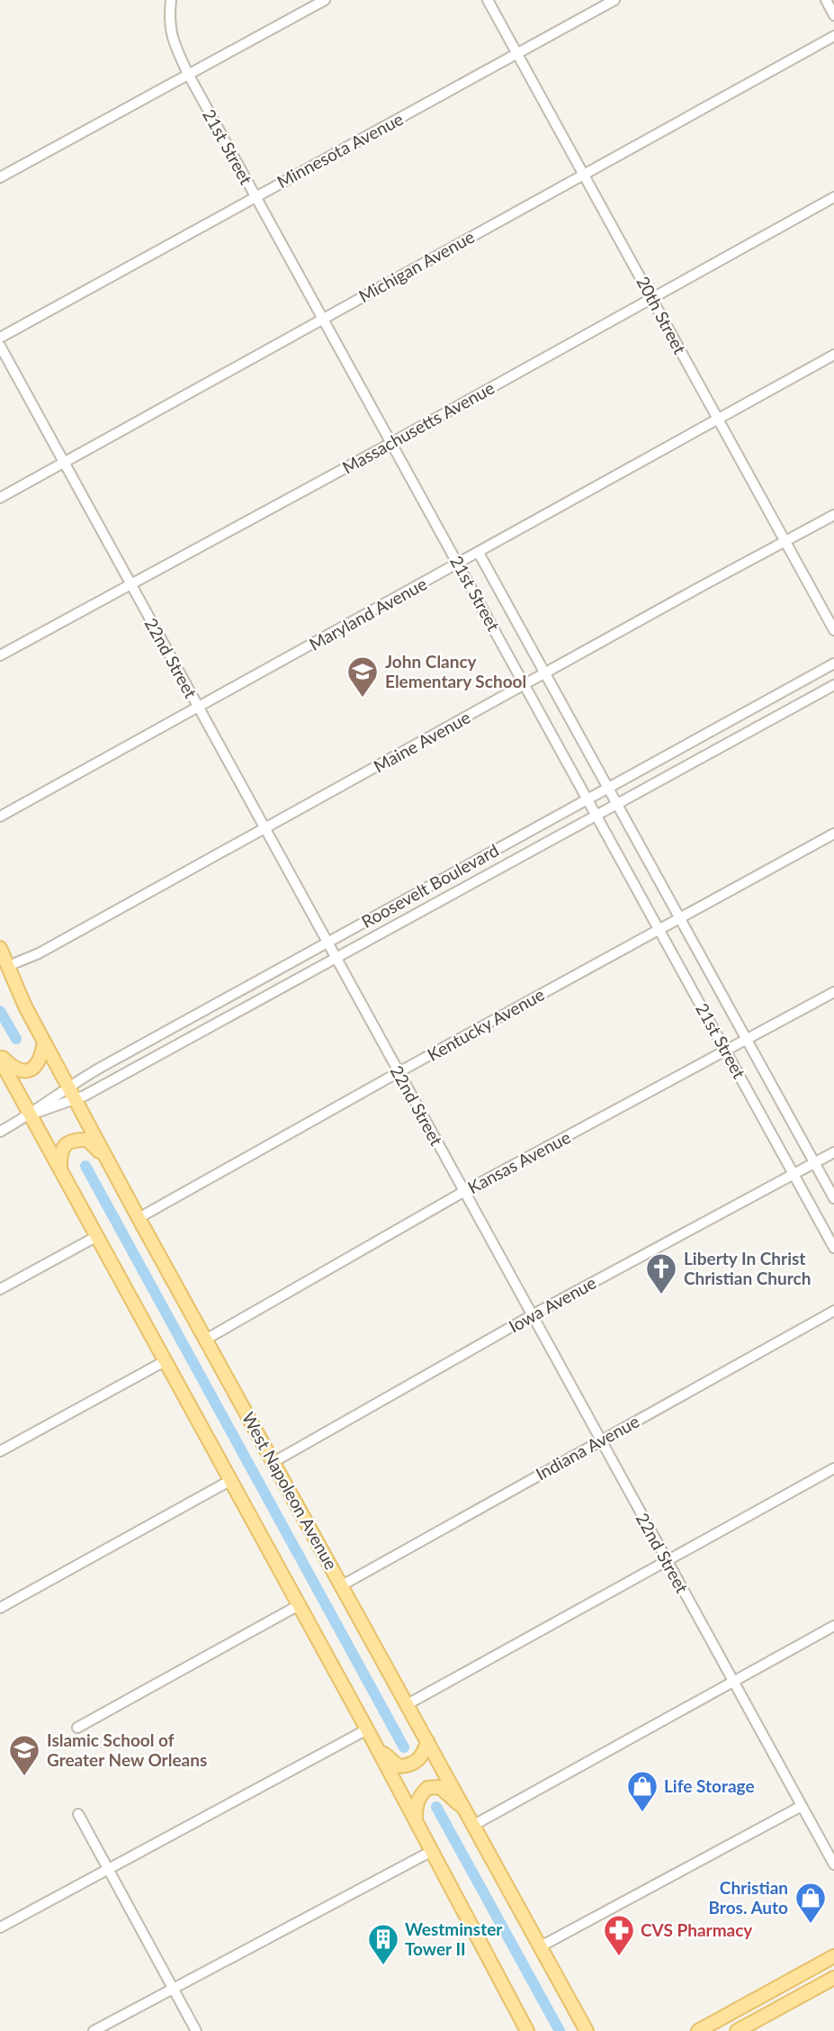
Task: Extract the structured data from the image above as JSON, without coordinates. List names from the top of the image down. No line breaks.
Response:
{"streets":{"main road":["West Napoleon Avenue"],"street":["21st Street","Minnesota Avenue","Michigan Avenue","20th Street","Massachusetts Avenue","Maryland Avenue","22nd Street","Maine Avenue","Roosevelt Boulevard","Kentucky Avenue","Kansas Avenue","Iowa Avenue","Indiana Avenue"]},"crossings":[["21st Street","Minnesota Avenue"],["21st Street","Michigan Avenue"],["21st Street","Massachusetts Avenue"],["21st Street","Maryland Avenue"],["21st Street","Maine Avenue"],["21st Street","Roosevelt Boulevard"],["21st Street","Kentucky Avenue"],["21st Street","Kansas Avenue"],["21st Street","Iowa Avenue"],["Minnesota Avenue","20th Street"],["Michigan Avenue","20th Street"],["Michigan Avenue","22nd Street"],["20th Street","Massachusetts Avenue"],["20th Street","Maryland Avenue"],["20th Street","Maine Avenue"],["Massachusetts Avenue","22nd Street"],["Maryland Avenue","22nd Street"],["22nd Street","Maine Avenue"],["22nd Street","Roosevelt Boulevard"],["22nd Street","Kentucky Avenue"],["22nd Street","Kansas Avenue"],["22nd Street","Iowa Avenue"],["22nd Street","Indiana Avenue"],["Maine Avenue","West Napoleon Avenue"],["Roosevelt Boulevard","West Napoleon Avenue"],["Kentucky Avenue","West Napoleon Avenue"],["Kansas Avenue","West Napoleon Avenue"],["Iowa Avenue","West Napoleon Avenue"],["Indiana Avenue","West Napoleon Avenue"]],"places":{"school or university":["John Clancy Elementary School","Islamic School of Greater New Orleans"],"church":["Liberty In Christ Christian Church"],"shop":["Life Storage","Christian Bros. Auto"],"pharmacy":["CVS Pharmacy"],"building":["Westminster Tower II"]}}
